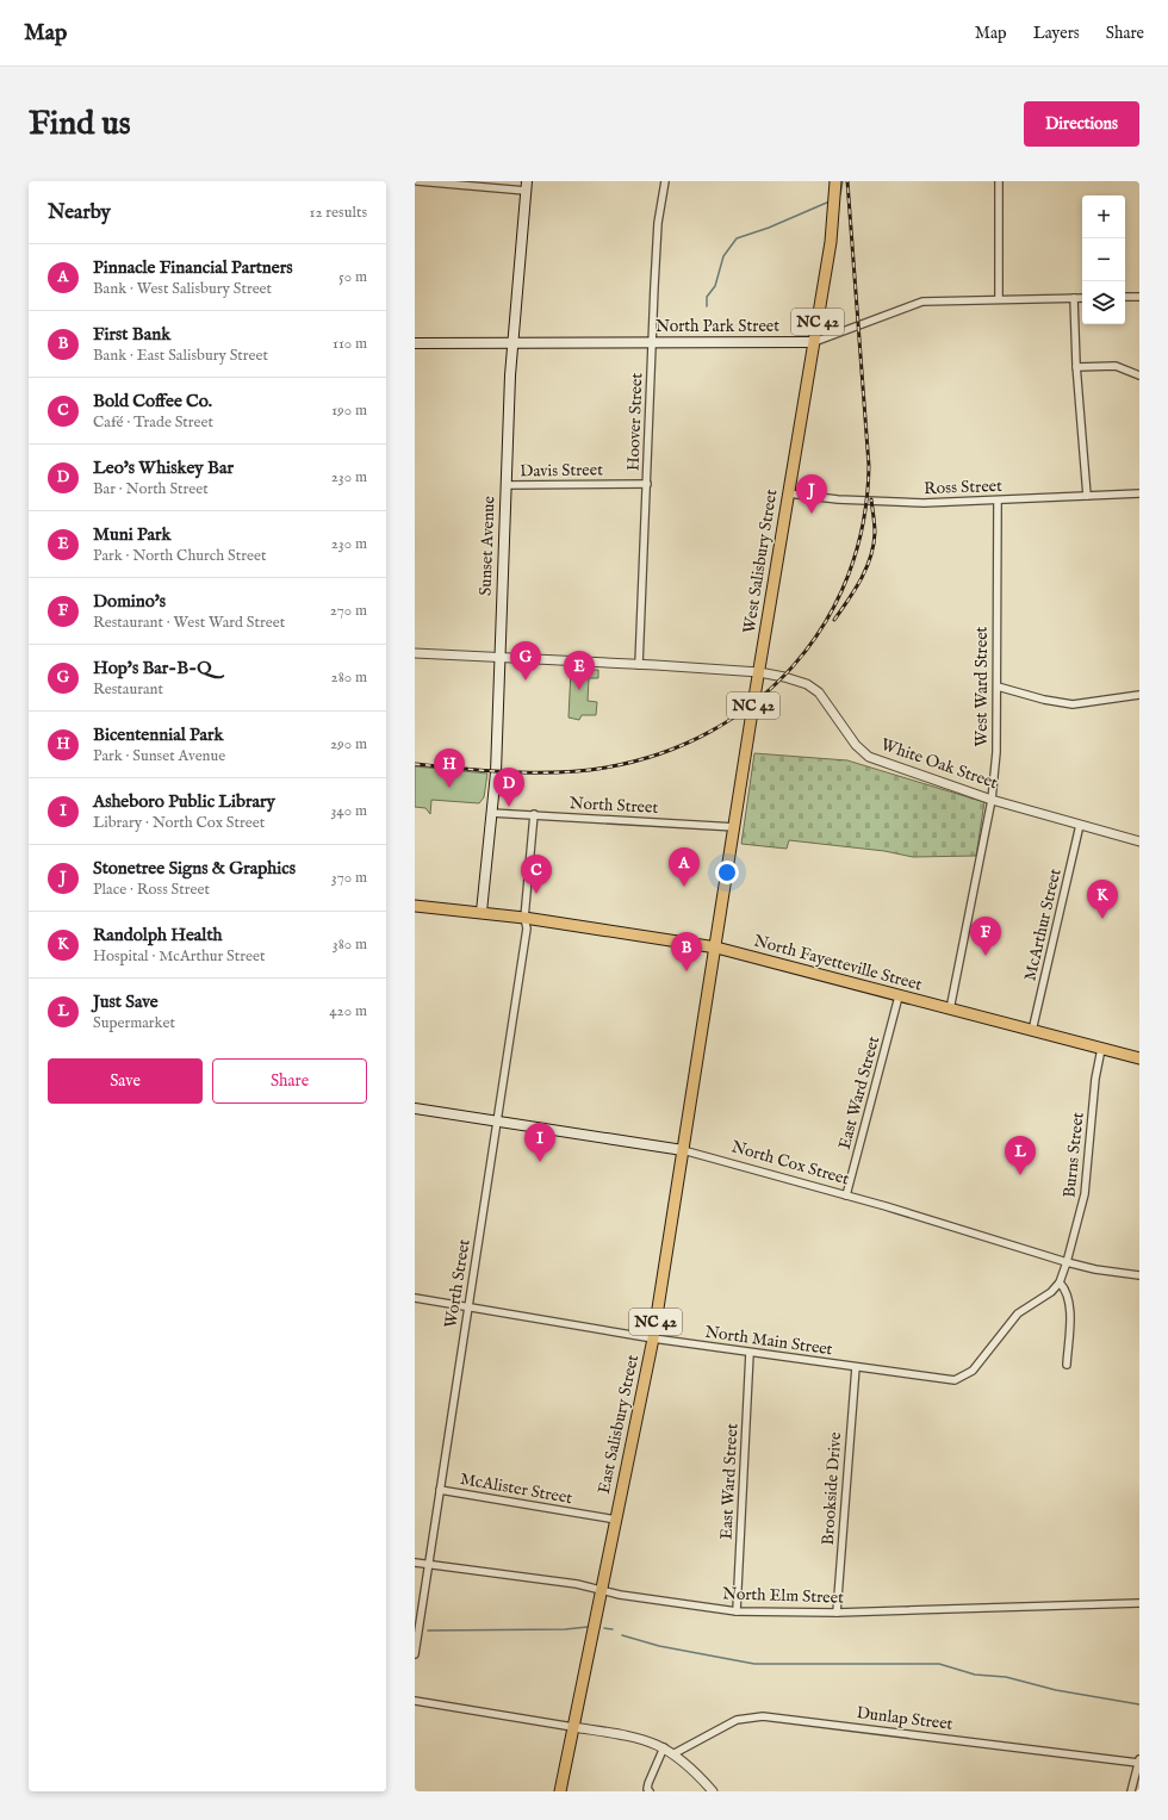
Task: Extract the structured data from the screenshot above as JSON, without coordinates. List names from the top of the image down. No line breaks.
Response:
{"streets":{"main road":["NC 42","North Park Street","Sunset Avenue","West Salisbury Street","North Fayetteville Street","North Cox Street","East Salisbury Street"],"street":["Hoover Street","Davis Street","Ross Street","West Ward Street","White Oak Street","North Street","McArthur Street","East Ward Street","Burns Street","Worth Street","North Main Street","McAlister Street","Brookside Drive","North Elm Street","Dunlap Street"]},"crossings":[["North Park Street","Hoover Street"],["North Park Street","Sunset Avenue"],["North Park Street","West Salisbury Street"],["Hoover Street","Davis Street"],["Hoover Street","White Oak Street"],["Davis Street","Sunset Avenue"],["Ross Street","West Salisbury Street"],["Ross Street","West Ward Street"],["Sunset Avenue","White Oak Street"],["Sunset Avenue","North Street"],["Sunset Avenue","North Fayetteville Street"],["West Salisbury Street","White Oak Street"],["West Salisbury Street","North Street"],["West Salisbury Street","North Fayetteville Street"],["West Salisbury Street","East Salisbury Street"],["West Ward Street","White Oak Street"],["West Ward Street","North Fayetteville Street"],["White Oak Street","McArthur Street"],["North Street","Worth Street"],["McArthur Street","North Fayetteville Street"],["North Fayetteville Street","East Ward Street"],["North Fayetteville Street","Burns Street"],["North Fayetteville Street","Worth Street"],["North Fayetteville Street","East Salisbury Street"],["East Ward Street","North Cox Street"],["East Ward Street","North Main Street"],["East Ward Street","North Elm Street"],["Burns Street","North Cox Street"],["Burns Street","North Main Street"],["North Cox Street","Worth Street"],["North Cox Street","East Salisbury Street"],["Worth Street","North Main Street"],["Worth Street","McAlister Street"],["Worth Street","North Elm Street"],["North Main Street","East Salisbury Street"],["North Main Street","Brookside Drive"],["East Salisbury Street","McAlister Street"],["East Salisbury Street","North Elm Street"],["Brookside Drive","North Elm Street"]],"page":{"header":"Map","nav":["Map","Layers","Share"],"buttons":["Directions",["Save","Share"]],"title":"Find us","heading":["Nearby","12 results"],"map_buttons":["+","−"],"list":[{"mark":"A","name":"Pinnacle Financial Partners","note":"Bank · West Salisbury Street","value":"50 m"},{"mark":"B","name":"First Bank","note":"Bank · East Salisbury Street","value":"110 m"},{"mark":"C","name":"Bold Coffee Co.","note":"Café · Trade Street","value":"190 m"},{"mark":"D","name":"Leo's Whiskey Bar","note":"Bar · North Street","value":"230 m"},{"mark":"E","name":"Muni Park","note":"Park · North Church Street","value":"230 m"},{"mark":"F","name":"Domino's","note":"Restaurant · West Ward Street","value":"270 m"},{"mark":"G","name":"Hop's Bar-B-Q","note":"Restaurant","value":"280 m"},{"mark":"H","name":"Bicentennial Park","note":"Park · Sunset Avenue","value":"290 m"},{"mark":"I","name":"Asheboro Public Library","note":"Library · North Cox Street","value":"340 m"},{"mark":"J","name":"Stonetree Signs & Graphics","note":"Place · Ross Street","value":"370 m"},{"mark":"K","name":"Randolph Health","note":"Hospital · McArthur Street","value":"380 m"},{"mark":"L","name":"Just Save","note":"Supermarket","value":"420 m"}],"pins":["J","G","E","H","D","A","C","K","F","B","I","L"]}}
